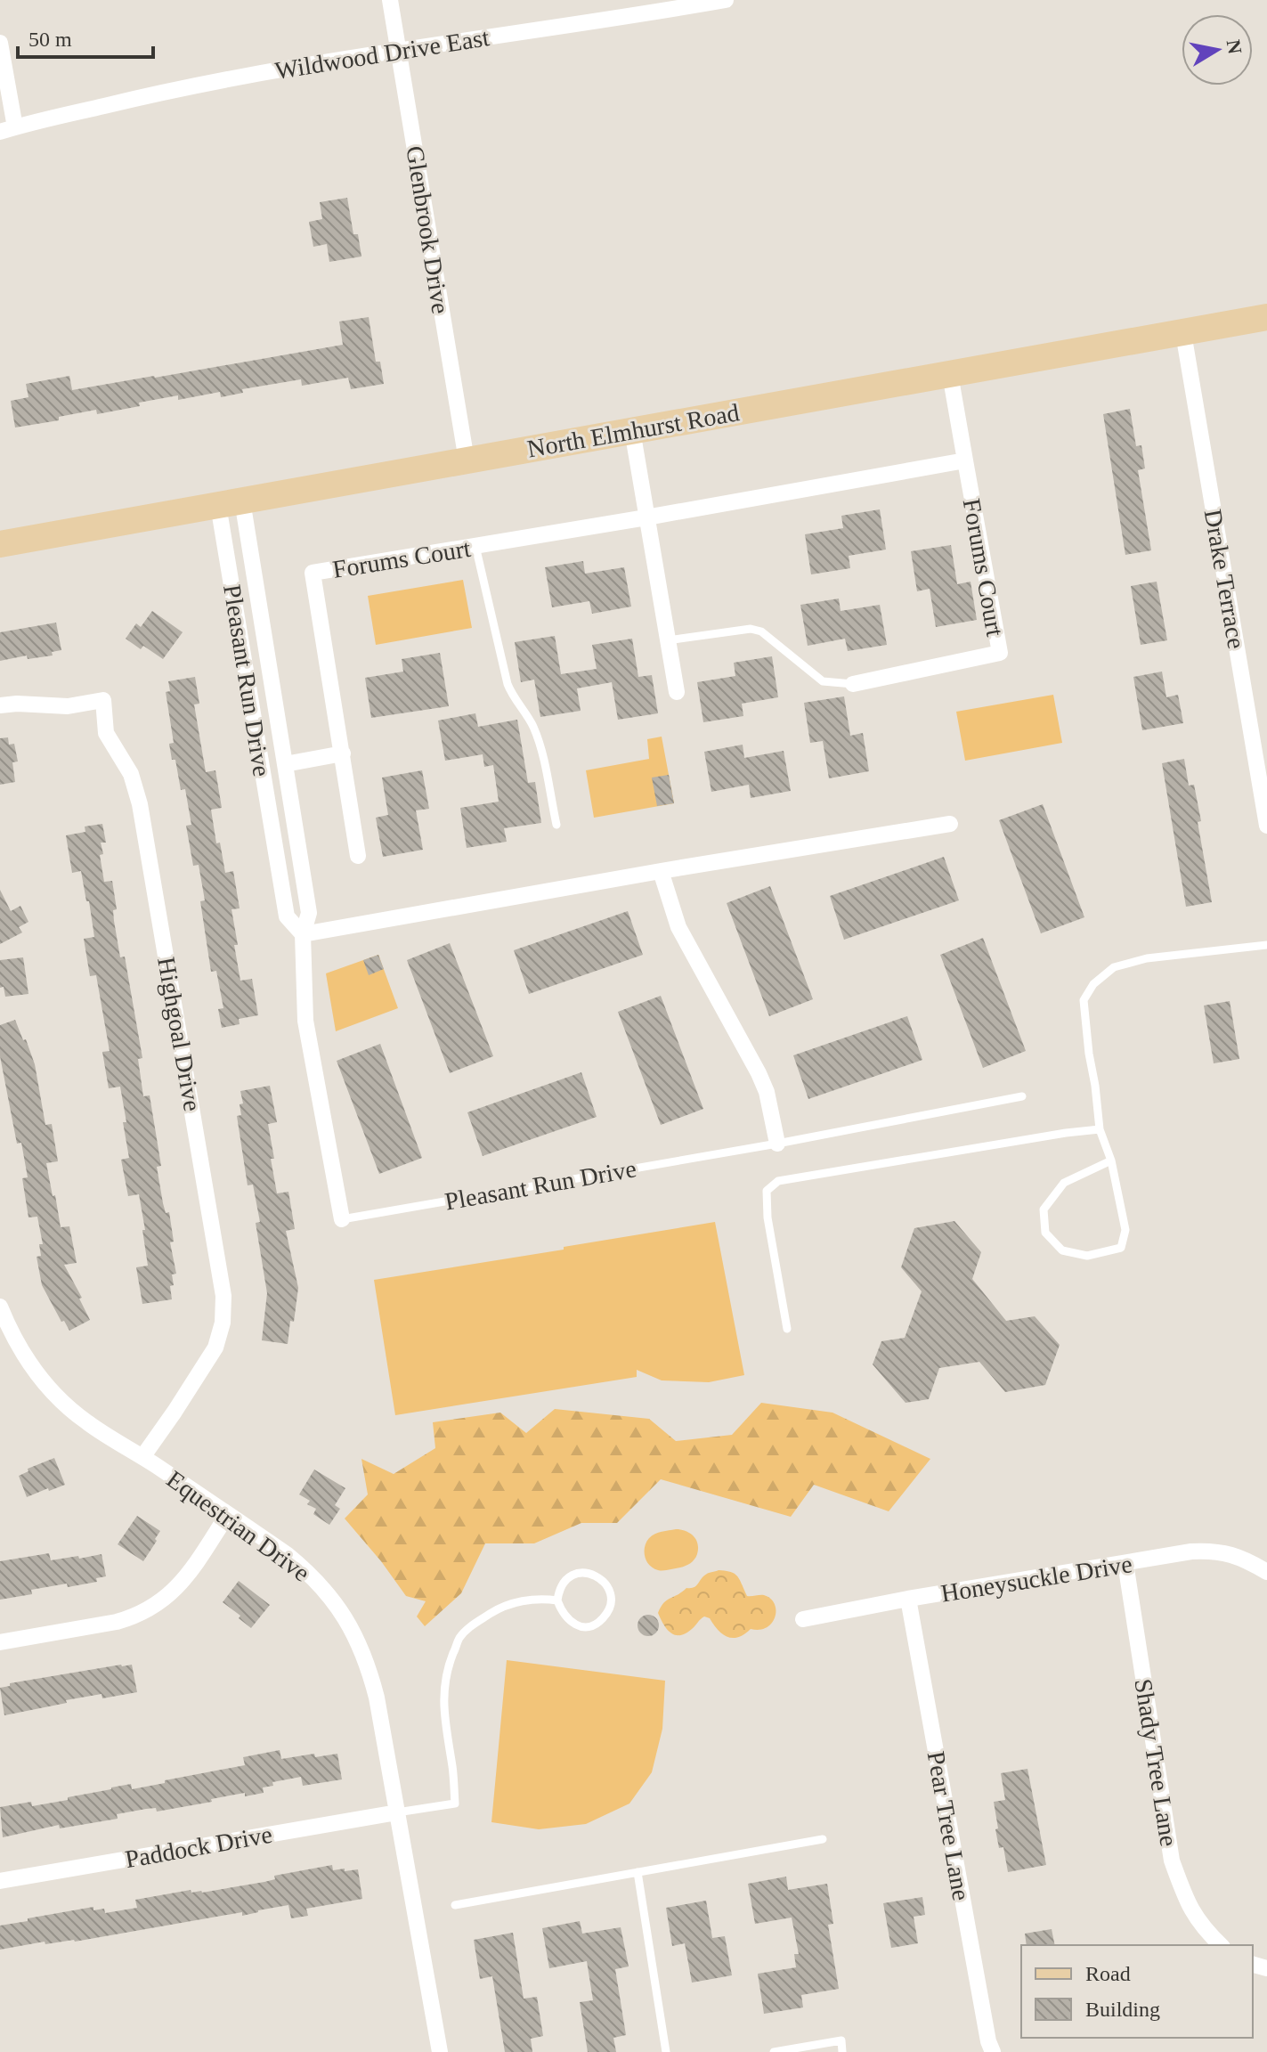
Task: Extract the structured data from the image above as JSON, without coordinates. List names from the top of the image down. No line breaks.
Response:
{"streets":{"main road":["North Elmhurst Road"],"street":["Wildwood Drive East","Glenbrook Drive","Forums Court","Drake Terrace","Pleasant Run Drive","Highgoal Drive","Equestrian Drive","Honeysuckle Drive","Shady Tree Lane","Pear Tree Lane","Paddock Drive"]},"crossings":[["Wildwood Drive East","Glenbrook Drive"],["Glenbrook Drive","North Elmhurst Road"],["North Elmhurst Road","Forums Court"],["North Elmhurst Road","Drake Terrace"],["North Elmhurst Road","Pleasant Run Drive"],["Highgoal Drive","Equestrian Drive"],["Equestrian Drive","Paddock Drive"],["Honeysuckle Drive","Shady Tree Lane"],["Honeysuckle Drive","Pear Tree Lane"]],"legend":["Road","Building"],"scale_bar":"50 m","north":"right"}
